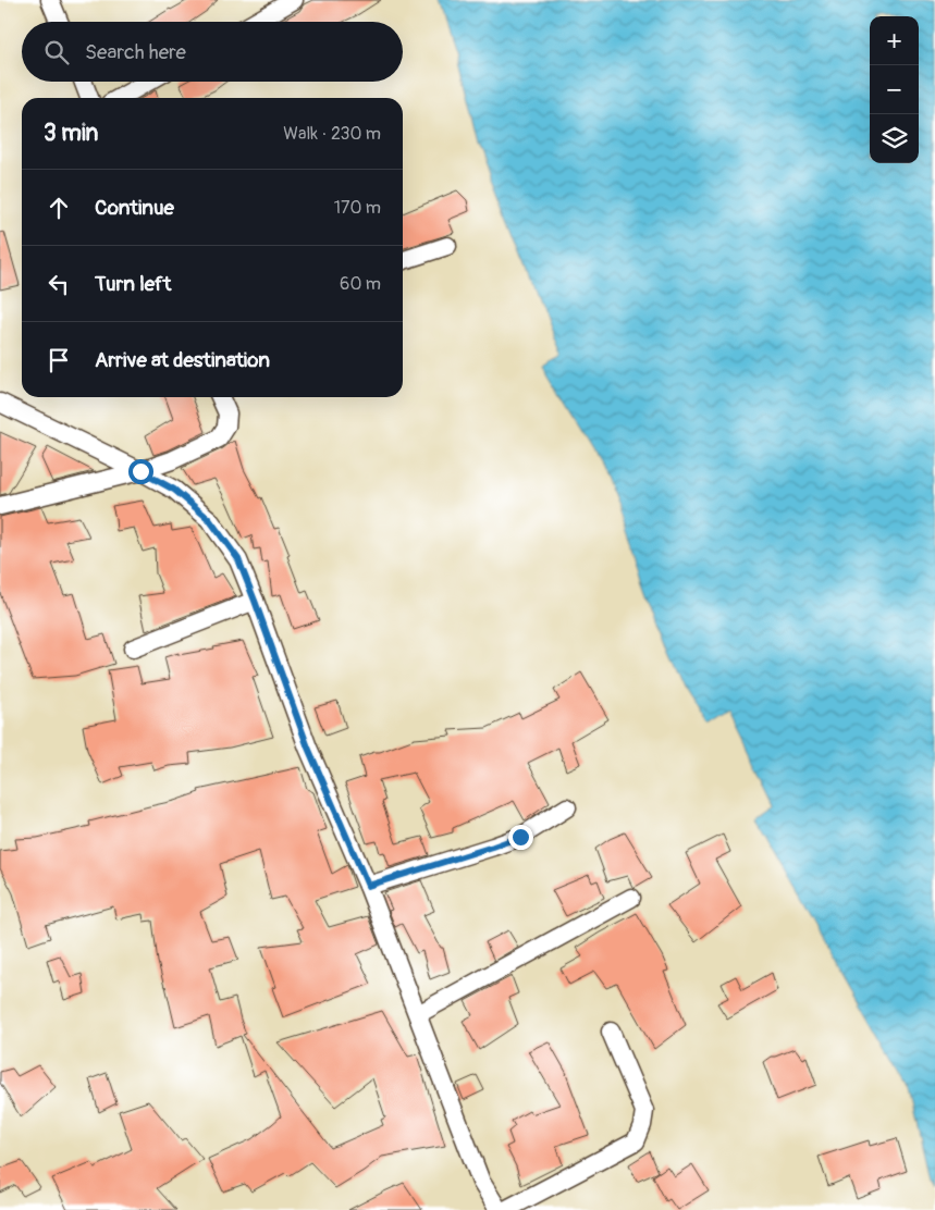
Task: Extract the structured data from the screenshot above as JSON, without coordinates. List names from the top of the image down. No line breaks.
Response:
{"page":{"map_buttons":["+","−"],"search":"Search here","heading":["3 min","Walk · 230 m"],"list":[["Continue","170 m"],["Turn left","60 m"],"Arrive at destination"]}}
